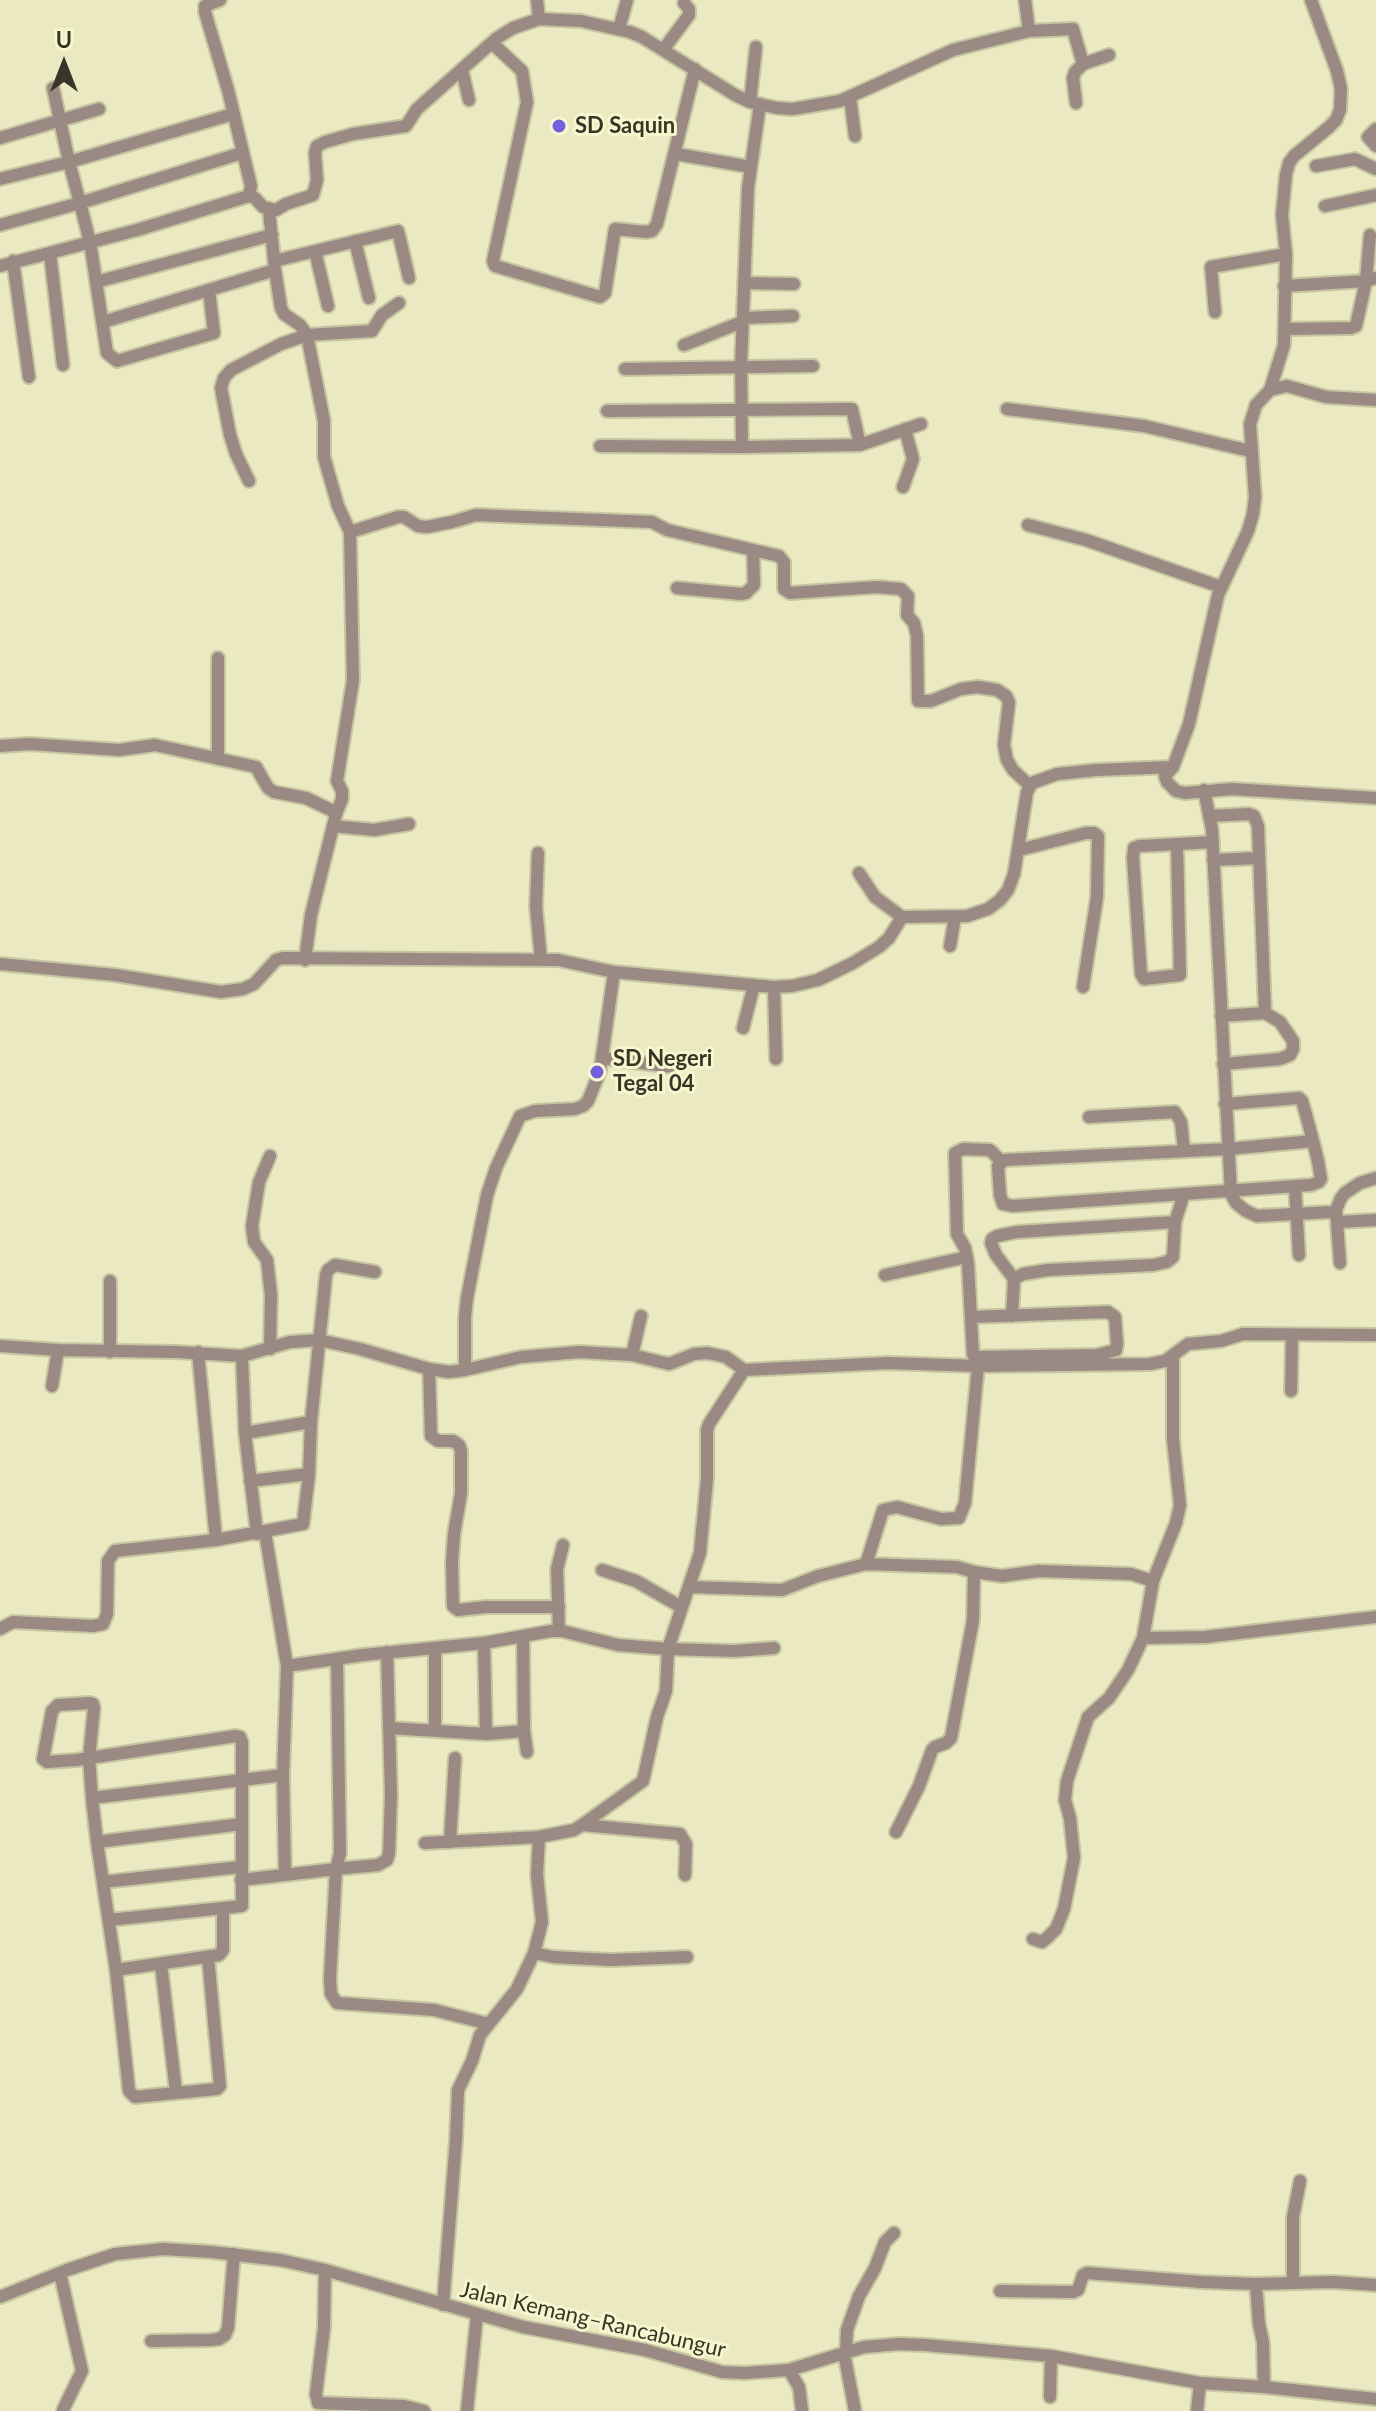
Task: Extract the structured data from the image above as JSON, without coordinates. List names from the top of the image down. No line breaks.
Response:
{"streets":{"street":["Jalan Kemang–Rancabungur"]},"places":["SD Saquin","SD Negeri Tegal 04"],"north":"top"}
